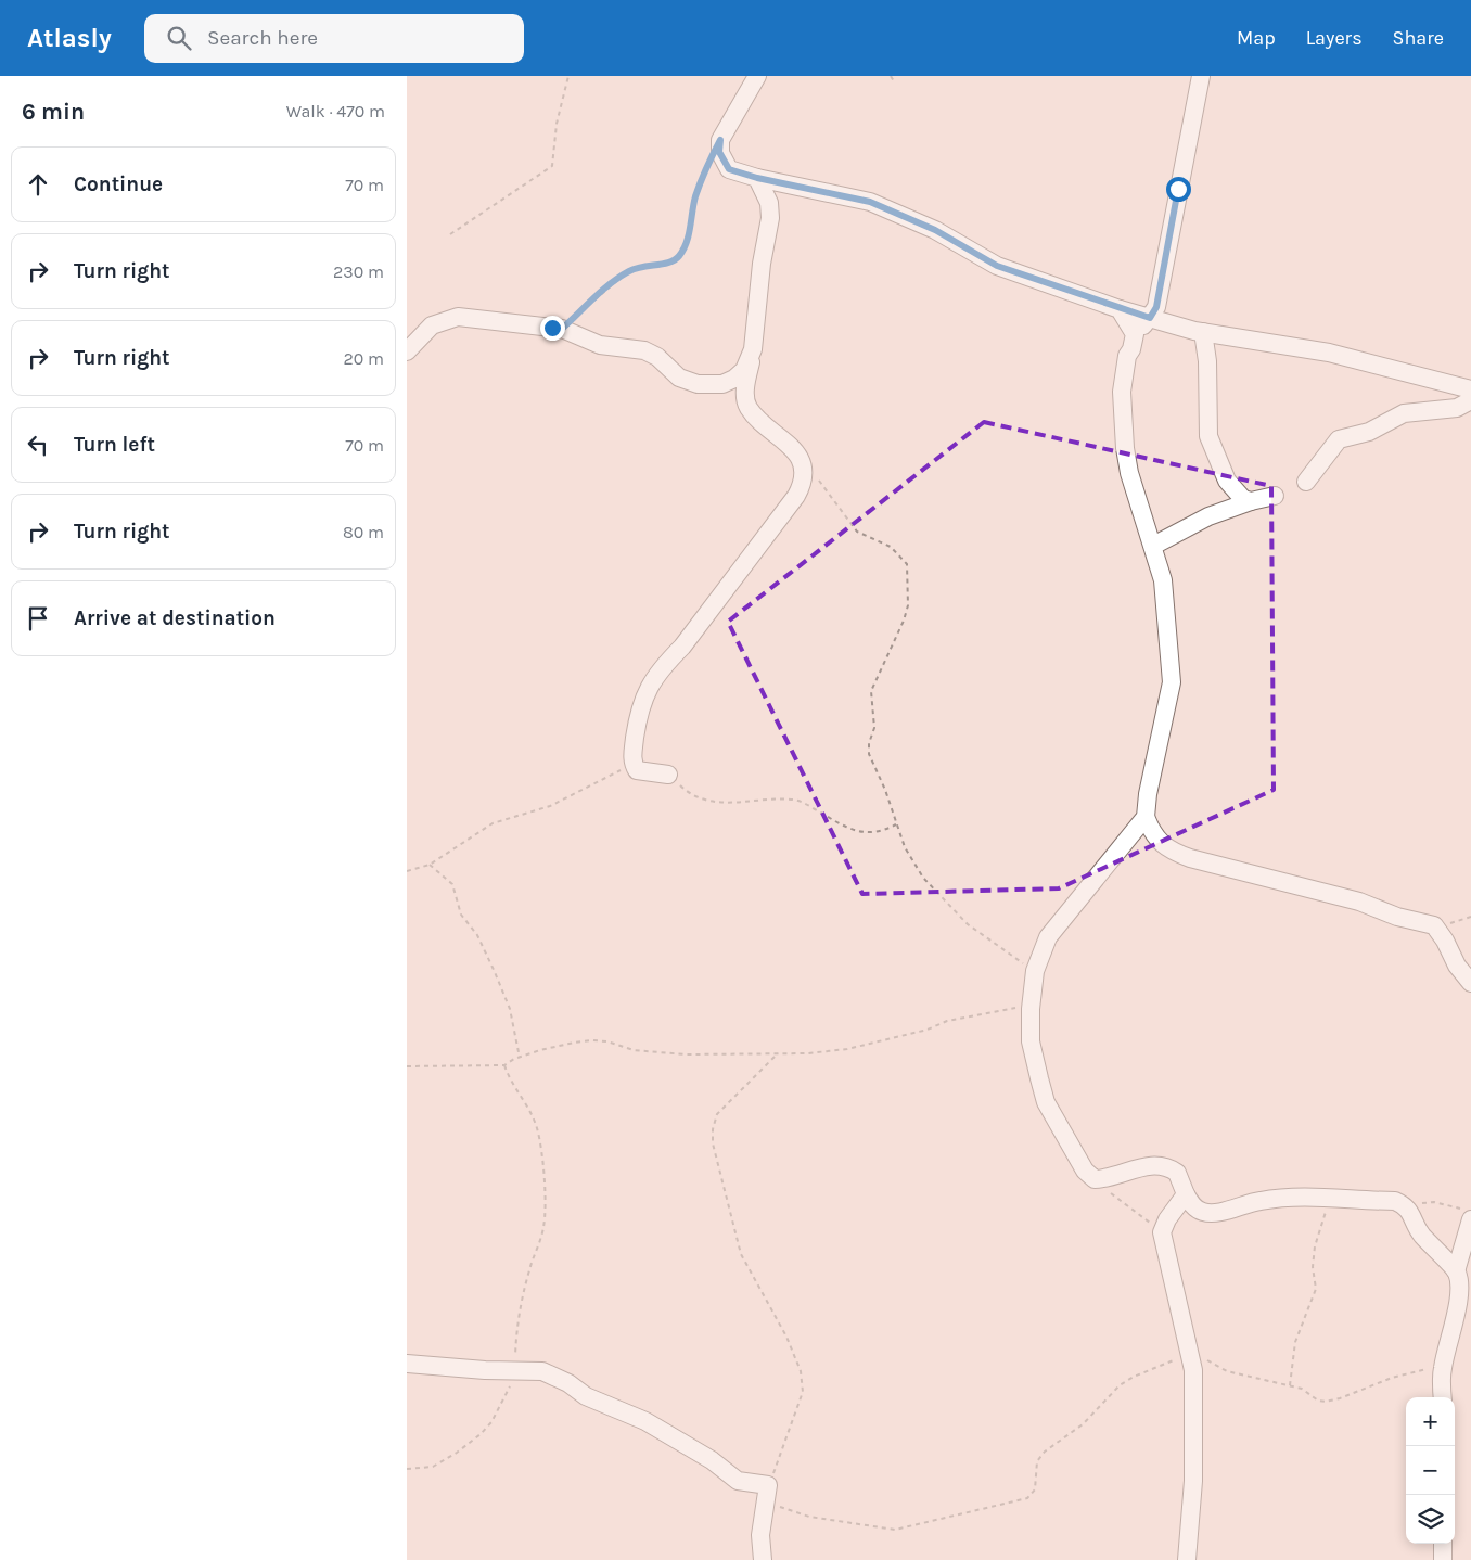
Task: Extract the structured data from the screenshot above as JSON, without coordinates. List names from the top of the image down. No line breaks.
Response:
{"page":{"header":"Atlasly","search":"Search here","nav":["Map","Layers","Share"],"heading":["6 min","Walk · 470 m"],"list":[["Continue","70 m"],["Turn right","230 m"],["Turn right","20 m"],["Turn left","70 m"],["Turn right","80 m"],"Arrive at destination"],"map_buttons":["+","−"]}}
